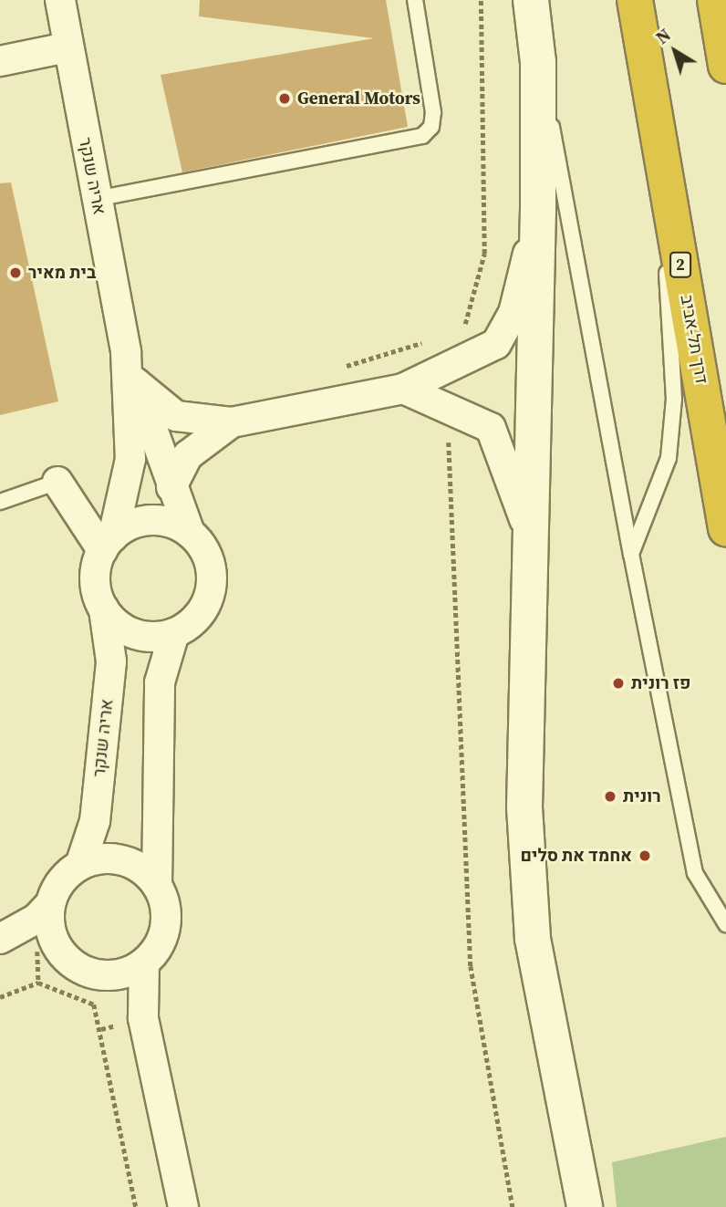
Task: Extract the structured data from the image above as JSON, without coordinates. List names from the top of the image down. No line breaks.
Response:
{"streets":{"highway":["2","דרך תל-אביב"],"street":["אריה שנקר"]},"places":["General Motors","בית מאיר","פז רונית","רונית","אחמד את סלים"],"north":"top left"}
